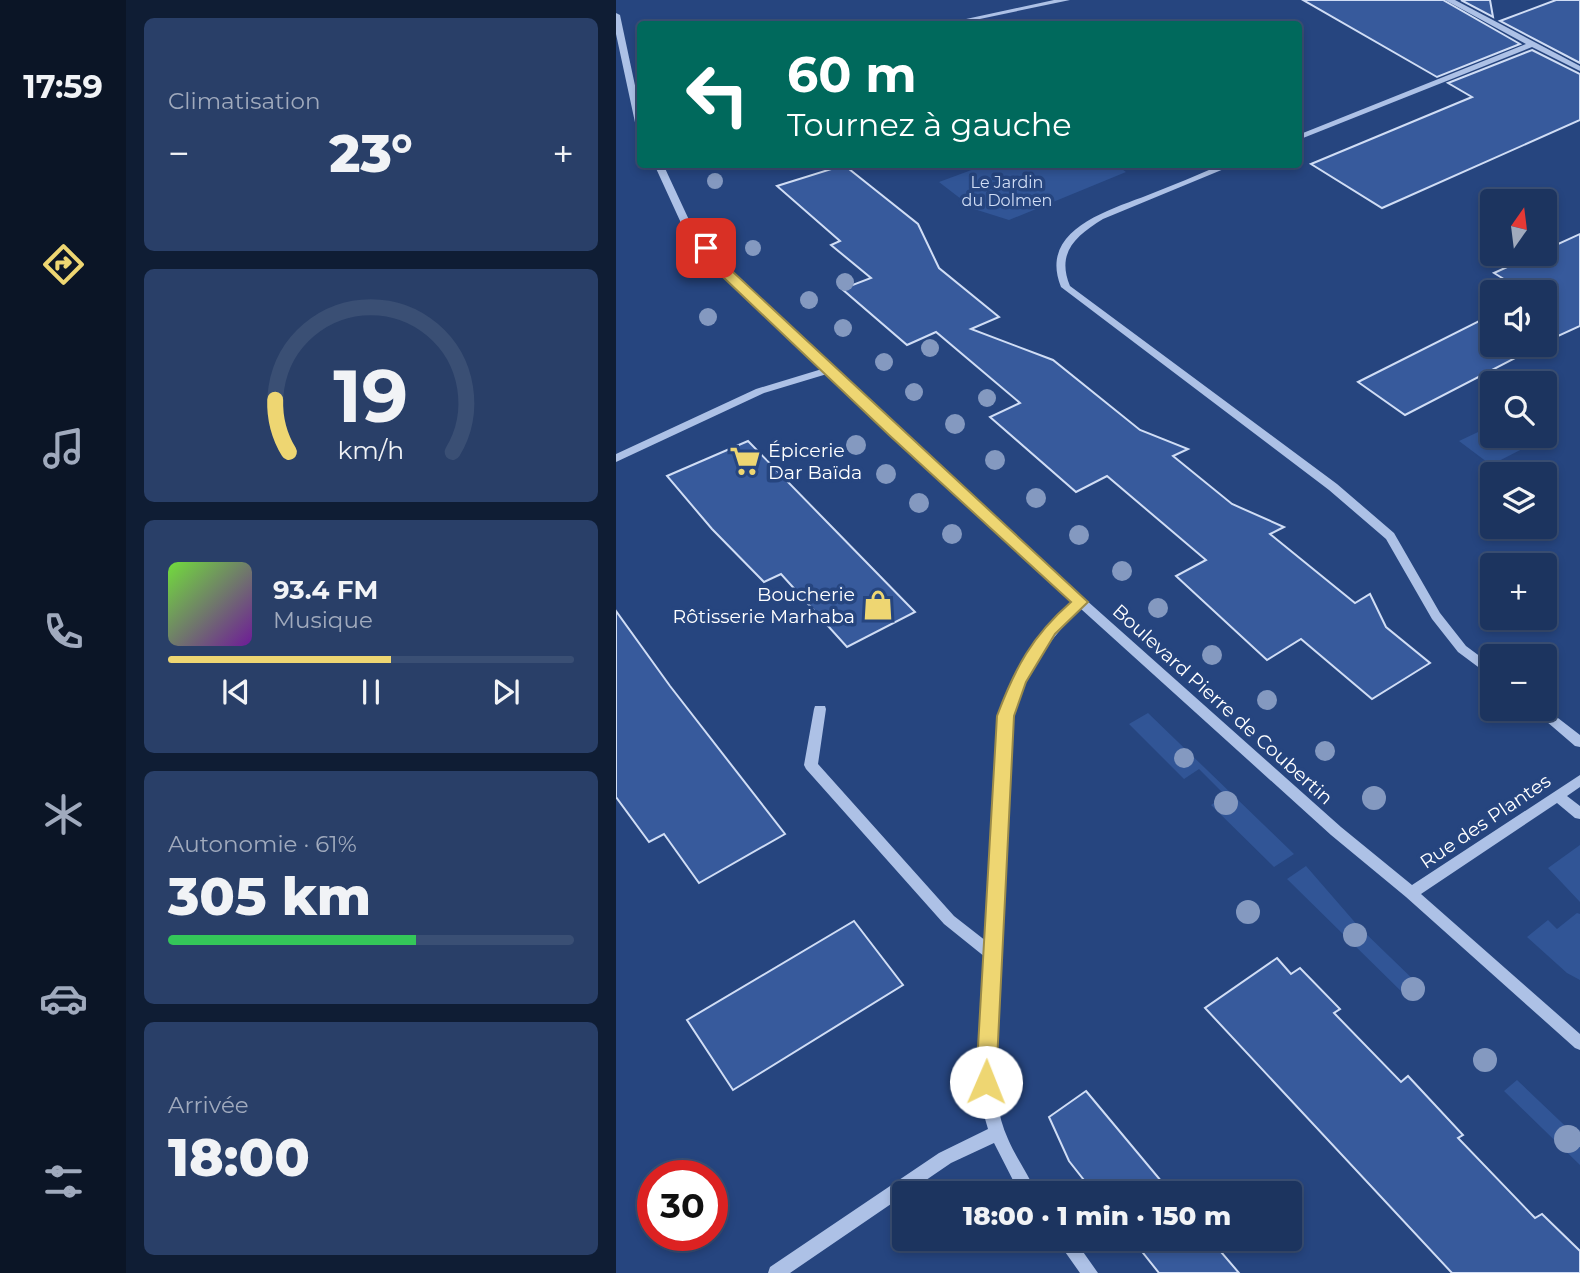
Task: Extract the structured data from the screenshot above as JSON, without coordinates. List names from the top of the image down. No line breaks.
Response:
{"streets":{"street":["Boulevard Pierre de Coubertin","Rue des Plantes"]},"crossings":[["Boulevard Pierre de Coubertin","Rue des Plantes"]],"parks":["Le Jardin du Dolmen"],"places":{"supermarket":["Épicerie Dar Baïda"],"shop":["Boucherie Rôtisserie Marhaba"]},"north":"top","page":{"tabs":"17:59","tile":["Climatisation",["Autonomie · 61%","305 km"],["Arrivée","18:00"]],"turn":["60 m","Tournez à gauche"],"heat":["−","23°","+"],"map_buttons":["+","−"],"song":["93.4 FM","Musique"],"limit":"30","trip":"18:00 · 1 min · 150 m","gauge":["19","km/h"]}}
